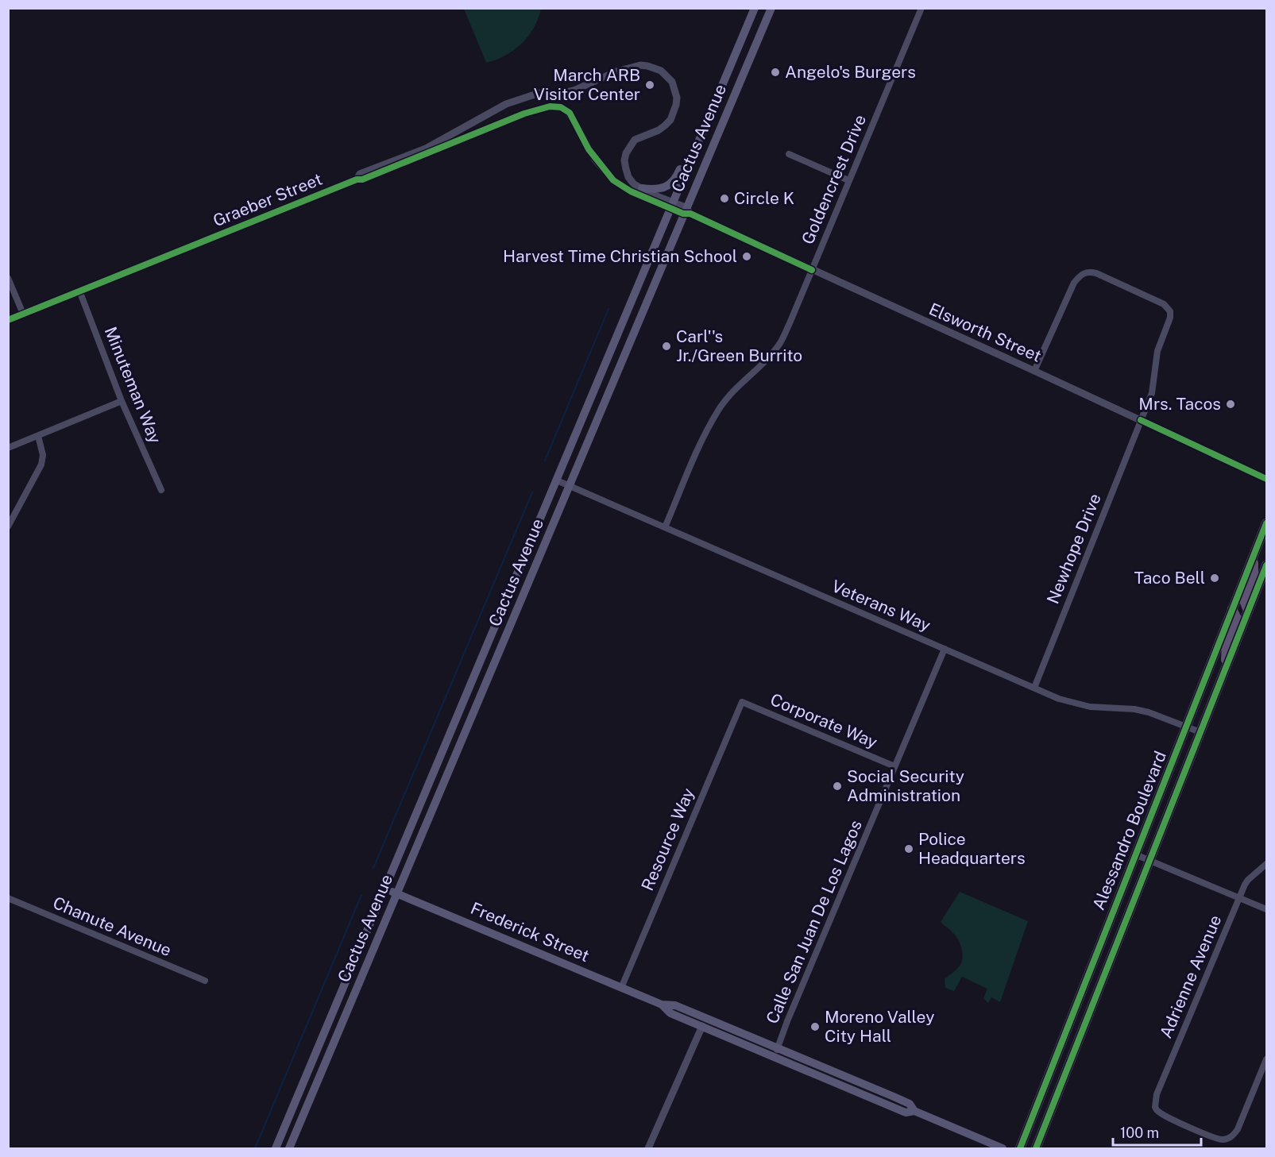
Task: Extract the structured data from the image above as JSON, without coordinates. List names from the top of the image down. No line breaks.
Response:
{"streets":{"main road":["Cactus Avenue","Alessandro Boulevard","Frederick Street"],"street":["Goldencrest Drive","Graeber Street","Elsworth Street","Minuteman Way","Newhope Drive","Veterans Way","Corporate Way","Resource Way","Calle San Juan De Los Lagos","Chanute Avenue","Adrienne Avenue"]},"crossings":[["Cactus Avenue","Graeber Street"],["Cactus Avenue","Elsworth Street"],["Cactus Avenue","Veterans Way"],["Cactus Avenue","Frederick Street"],["Goldencrest Drive","Elsworth Street"],["Goldencrest Drive","Veterans Way"],["Graeber Street","Elsworth Street"],["Graeber Street","Minuteman Way"],["Elsworth Street","Newhope Drive"],["Newhope Drive","Veterans Way"],["Veterans Way","Alessandro Boulevard"],["Veterans Way","Calle San Juan De Los Lagos"],["Corporate Way","Resource Way"],["Corporate Way","Calle San Juan De Los Lagos"],["Resource Way","Frederick Street"],["Calle San Juan De Los Lagos","Frederick Street"]],"places":["Angelo's Burgers","March ARB Visitor Center","Circle K","Harvest Time Christian School","Carl''s Jr./Green Burrito","Mrs. Tacos","Taco Bell","Social Security Administration","Police Headquarters","Moreno Valley City Hall"],"scale_bar":"100 m"}
